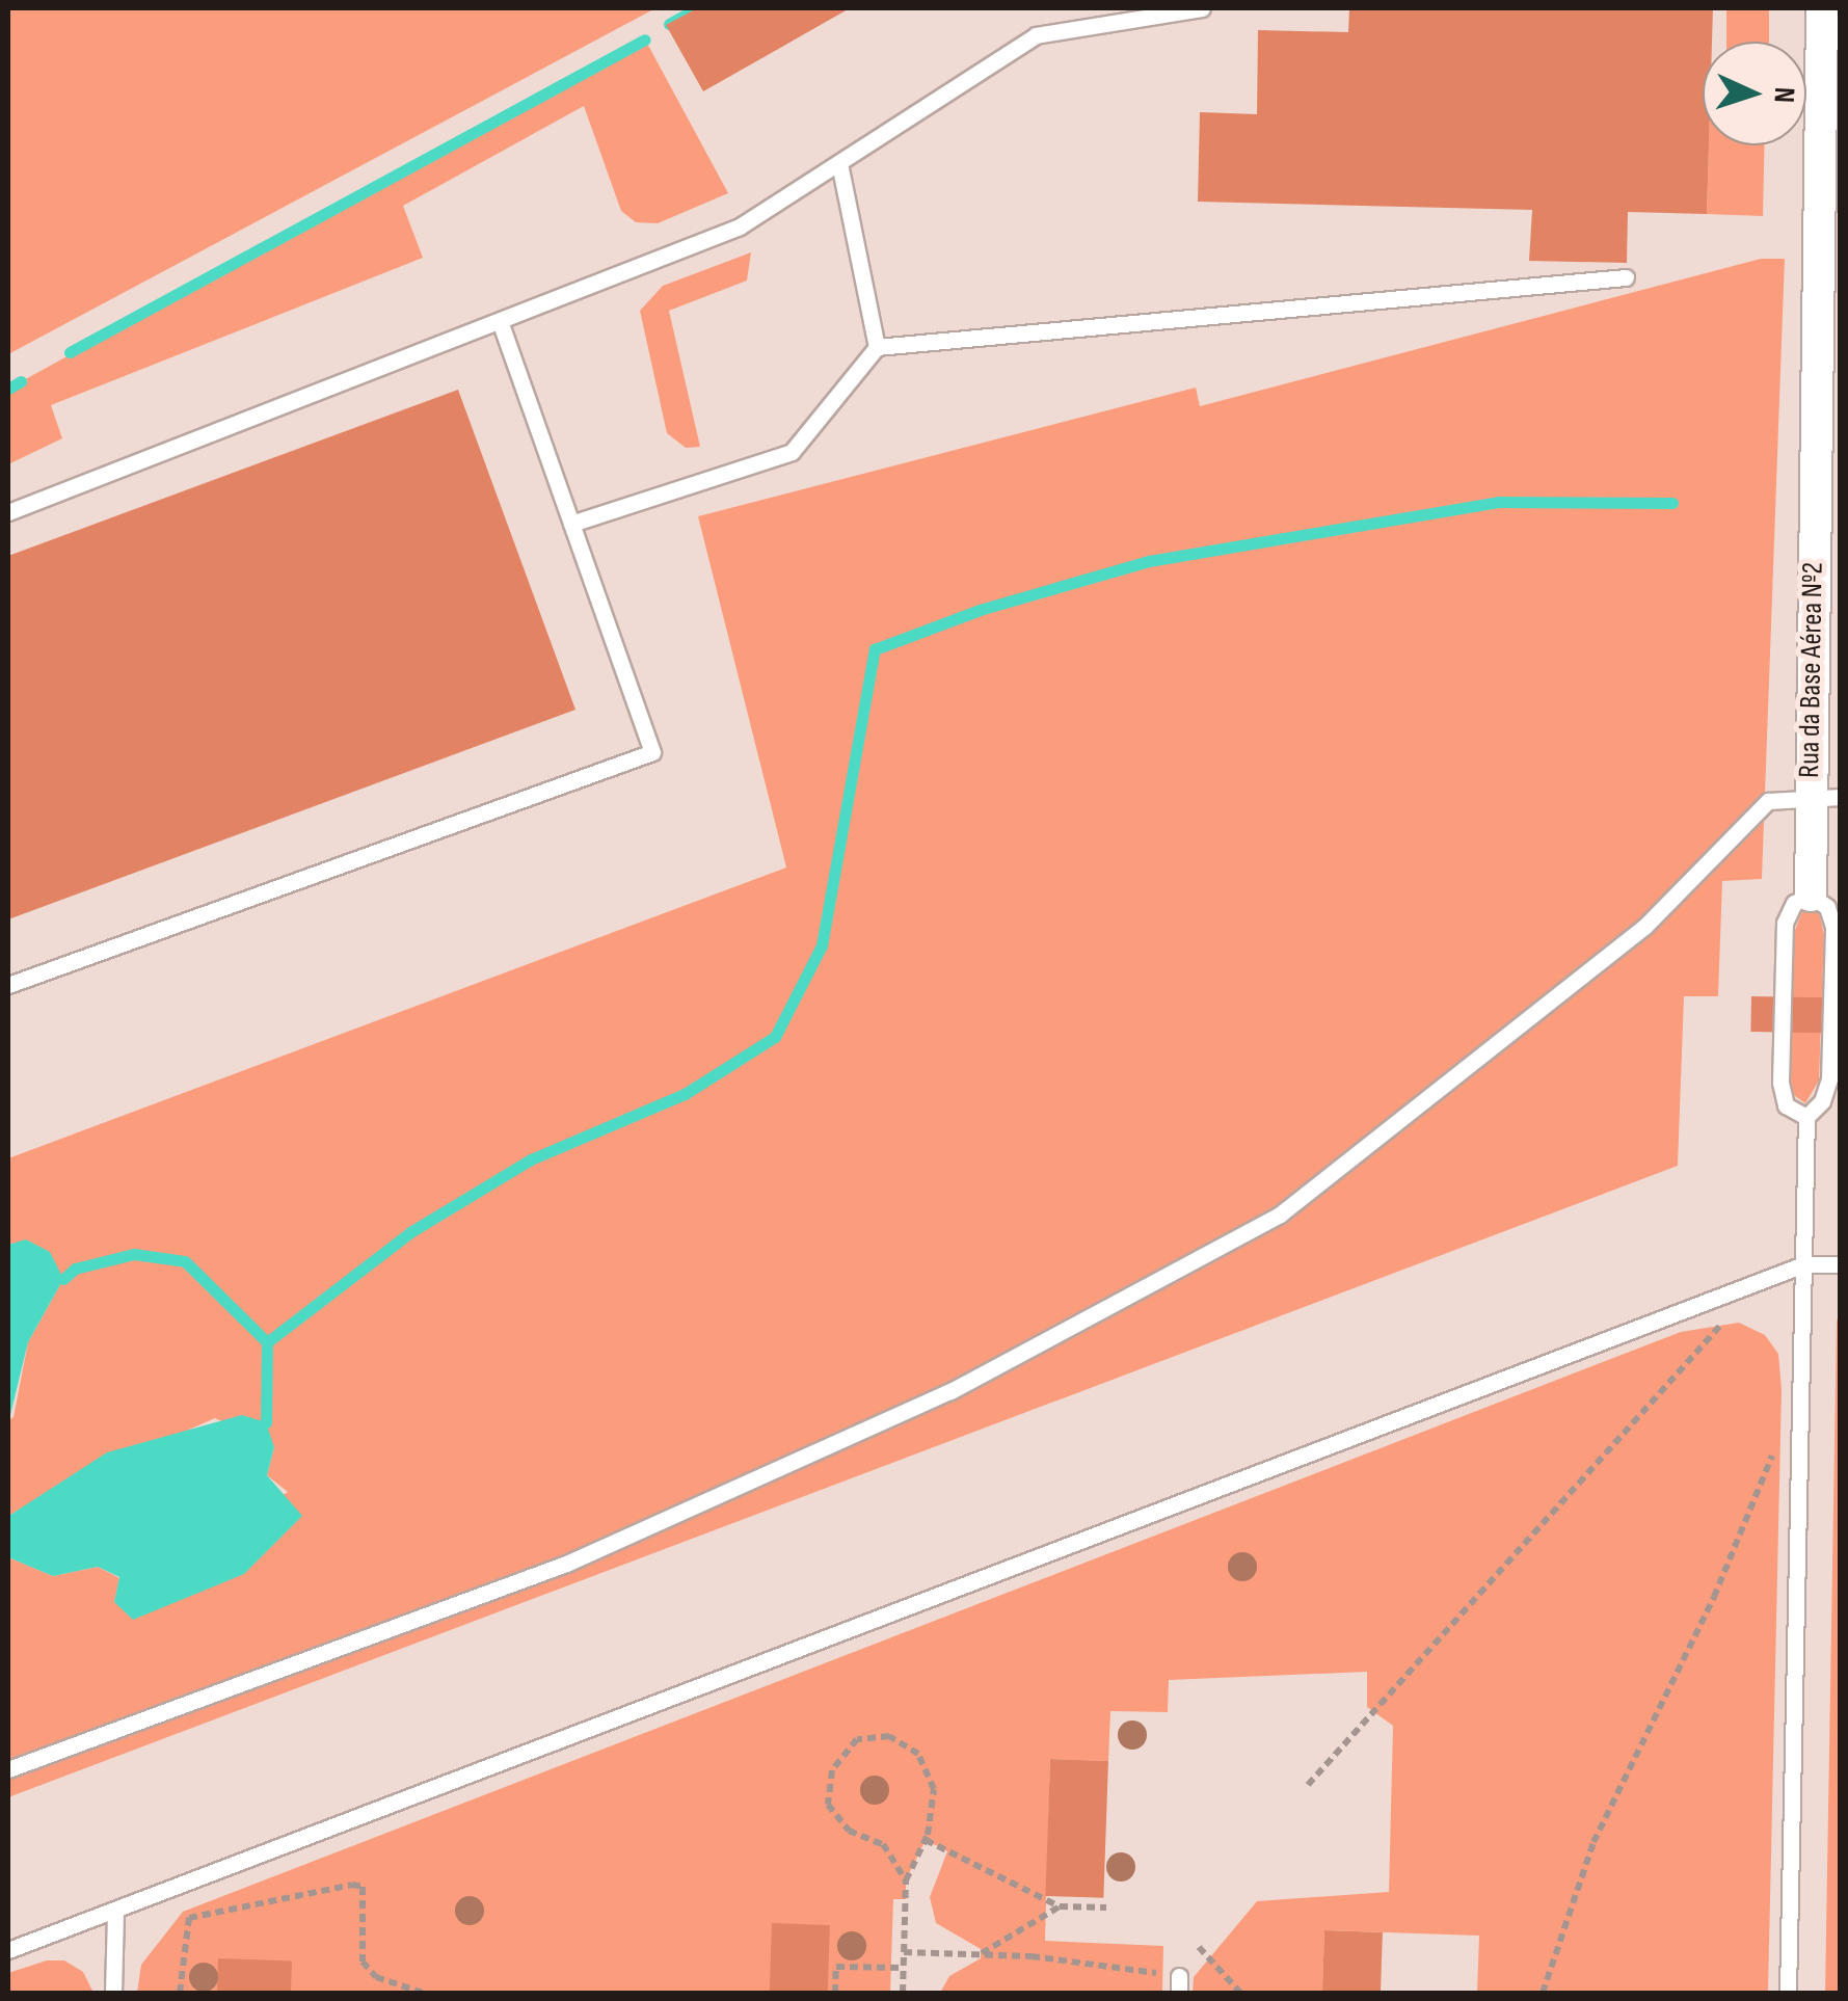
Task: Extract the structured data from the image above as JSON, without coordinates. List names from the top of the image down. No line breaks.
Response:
{"streets":{"street":["Rua da Base Aérea Nº2"]},"north":"right"}
